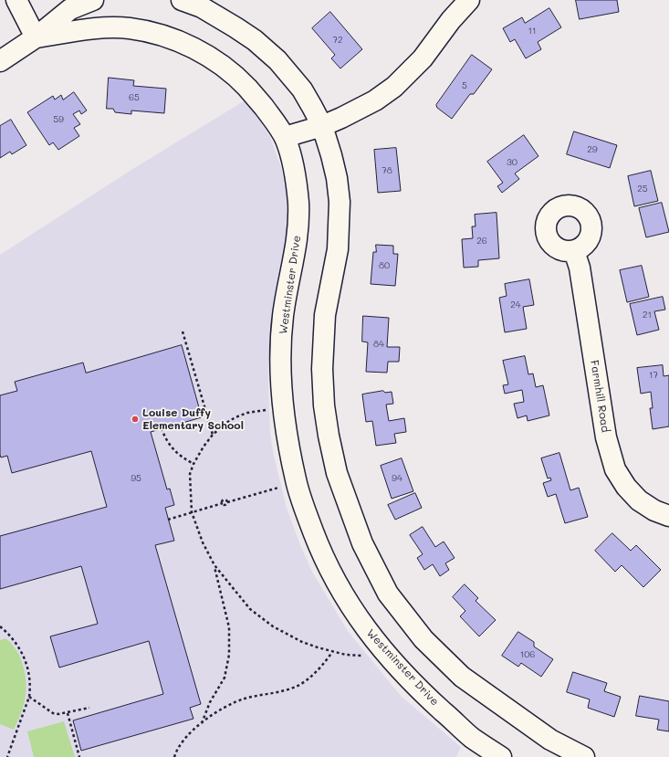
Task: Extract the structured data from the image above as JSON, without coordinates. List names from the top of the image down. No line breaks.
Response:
{"streets":{"street":["Westminster Drive","Farmhill Road"]},"places":["Louise Duffy Elementary School"],"house_numbers":["11","72","5","65","59","29","30","78","25","26","80","24","21","84","17","95","94","106"]}
